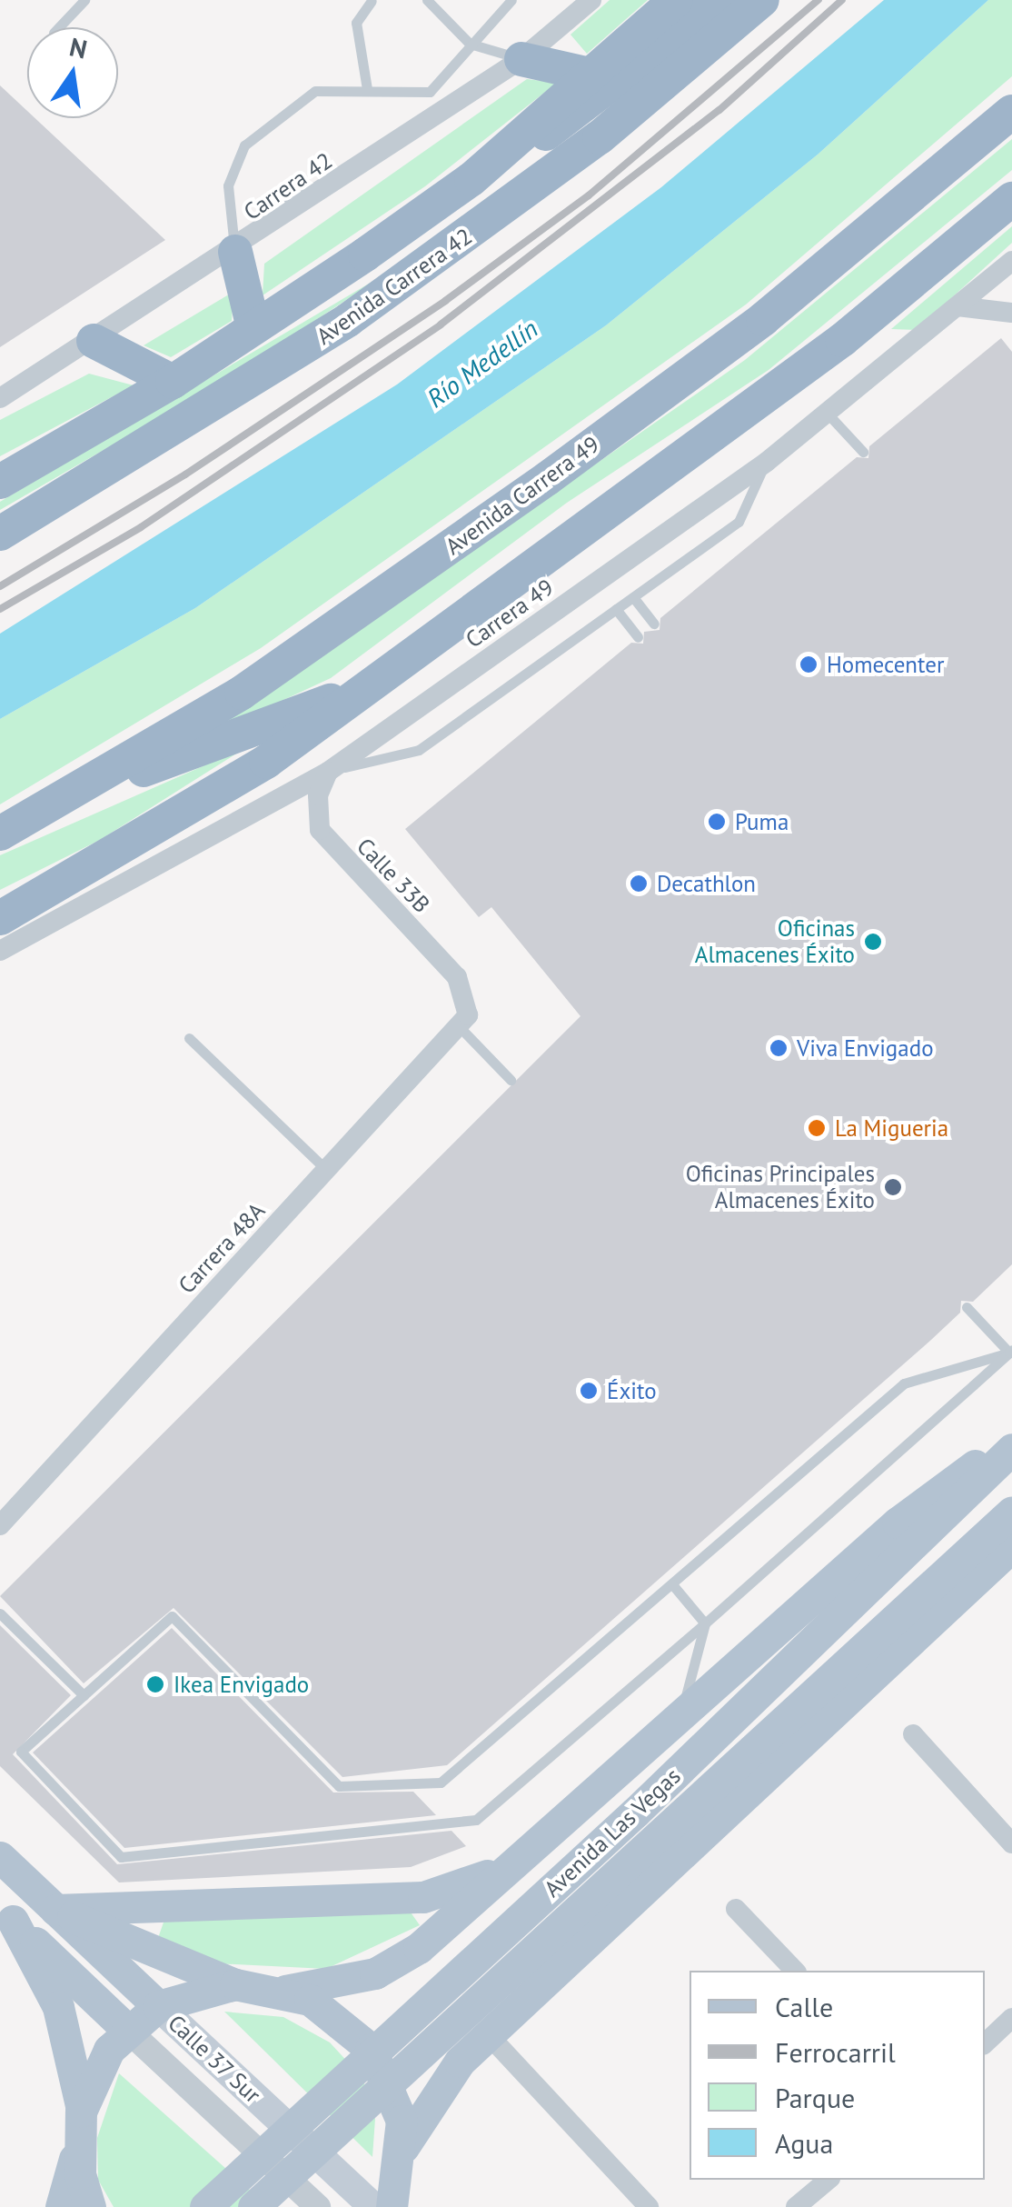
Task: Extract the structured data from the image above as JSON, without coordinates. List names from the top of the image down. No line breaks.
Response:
{"streets":{"highway":["Avenida Carrera 42","Avenida Carrera 49"],"main road":["Avenida Las Vegas","Calle 37 Sur"],"street":["Carrera 42","Carrera 49","Calle 33B","Carrera 48A"]},"crossings":[["Carrera 49","Calle 33B"],["Calle 33B","Carrera 48A"]],"water":["Río Medellín"],"places":["Homecenter","Puma","Decathlon","Oficinas Almacenes Éxito","Viva Envigado","La Migueria","Oficinas Principales Almacenes Éxito","Éxito","Ikea Envigado"],"legend":["Calle","Ferrocarril","Parque","Agua"],"north":"top"}
